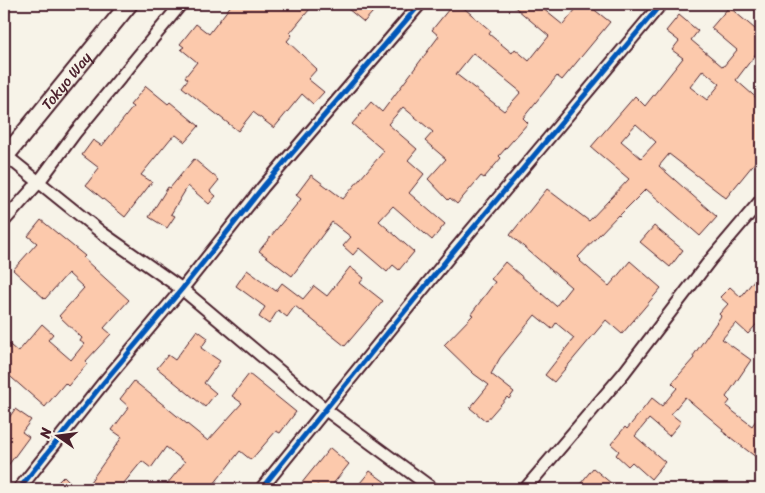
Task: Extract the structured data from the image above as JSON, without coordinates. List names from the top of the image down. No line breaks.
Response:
{"streets":{"main road":["Tokyo Way"]},"north":"left"}
